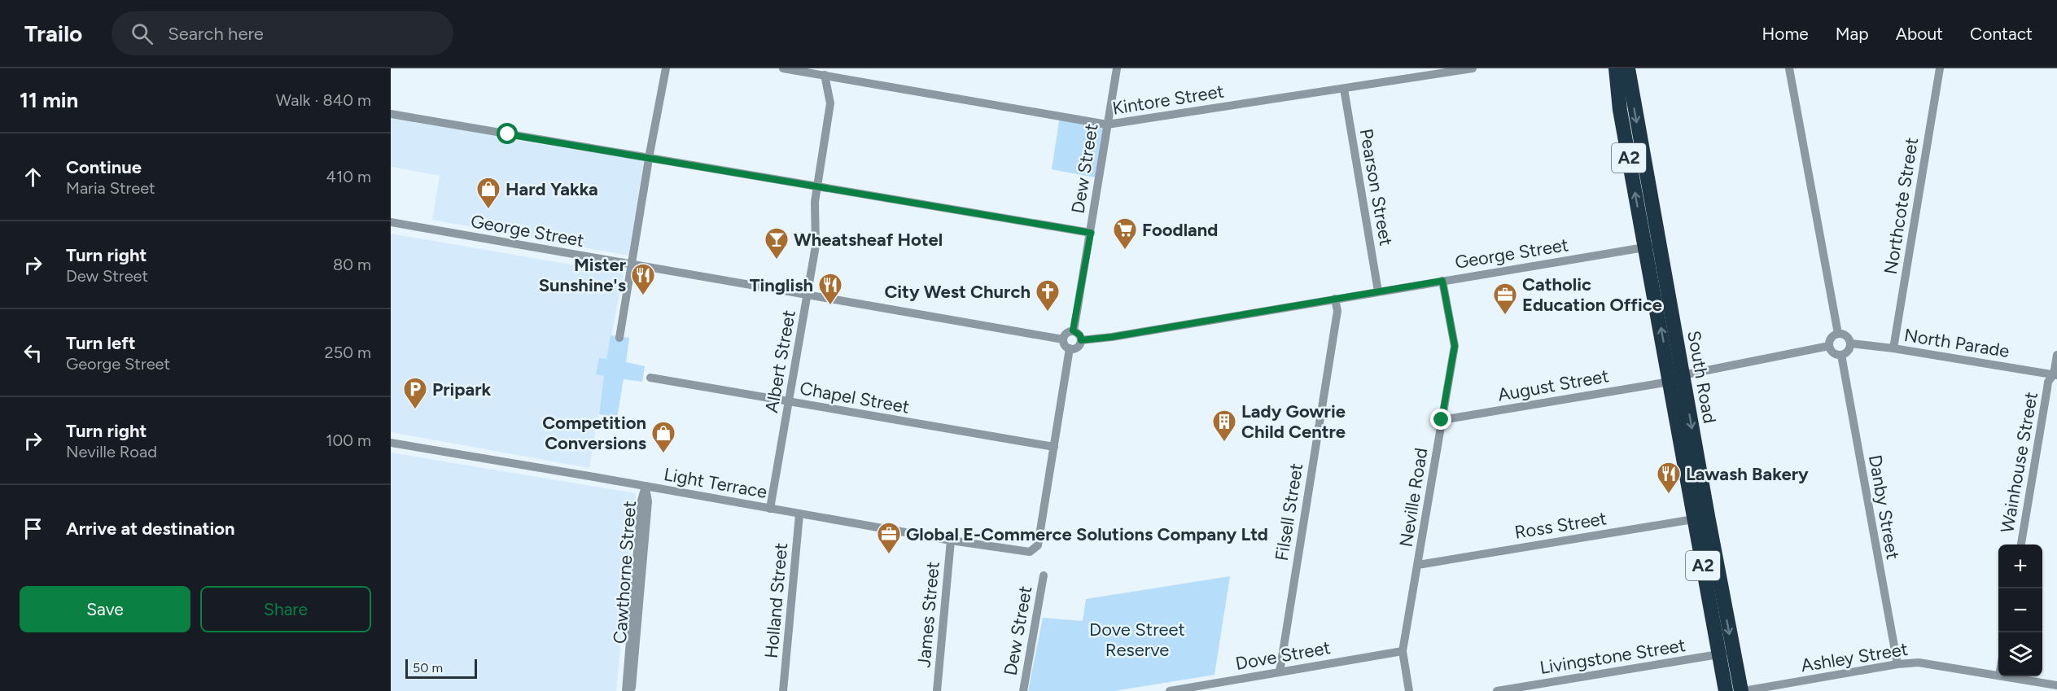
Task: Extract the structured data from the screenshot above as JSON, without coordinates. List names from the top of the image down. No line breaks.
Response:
{"streets":{"highway":["A2","South Road"],"street":["Kintore Street","Dew Street","Pearson Street","Northcote Street","George Street","North Parade","Albert Street","August Street","Chapel Street","Wainhouse Street","Light Terrace","Neville Road","Danby Street","Filsell Street","Ross Street","Cawthorne Street","Holland Street","James Street","Dove Street","Livingstone Street","Ashley Street"]},"crossings":[["Kintore Street","Dew Street"],["Kintore Street","Pearson Street"],["Kintore Street","Albert Street"],["Dew Street","George Street"],["Pearson Street","George Street"],["Northcote Street","North Parade"],["George Street","Albert Street"],["George Street","South Road"],["George Street","Neville Road"],["George Street","Filsell Street"],["North Parade","Wainhouse Street"],["North Parade","Danby Street"],["Albert Street","Chapel Street"],["Albert Street","Light Terrace"],["South Road","August Street"],["South Road","Ross Street"],["South Road","Livingstone Street"],["South Road","Ashley Street"],["August Street","Neville Road"],["Chapel Street","Light Terrace"],["Light Terrace","Cawthorne Street"],["Light Terrace","Holland Street"],["Light Terrace","James Street"],["Neville Road","Ross Street"],["Neville Road","Dove Street"],["Danby Street","Ashley Street"],["Filsell Street","Dove Street"]],"parks":["Dove Street Reserve"],"places":{"shop":["Hard Yakka","Competition Conversions"],"supermarket":["Foodland"],"bar":["Wheatsheaf Hotel"],"restaurant":["Mister Sunshine's","Tinglish","Lawash Bakery"],"church":["City West Church"],"office":["Catholic Education Office","Global E-Commerce Solutions Company Ltd"],"parking":["Pripark"],"building":["Lady Gowrie Child Centre"]},"scale_bar":"50 m","page":{"header":"Trailo","search":"Search here","nav":["Home","Map","About","Contact"],"heading":["11 min","Walk · 840 m"],"list":[["Continue","Maria Street","410 m"],["Turn right","Dew Street","80 m"],["Turn left","George Street","250 m"],["Turn right","Neville Road","100 m"],"Arrive at destination"],"map_buttons":["+","−"],"buttons":["Save","Share"],"scale":"50 m"}}
